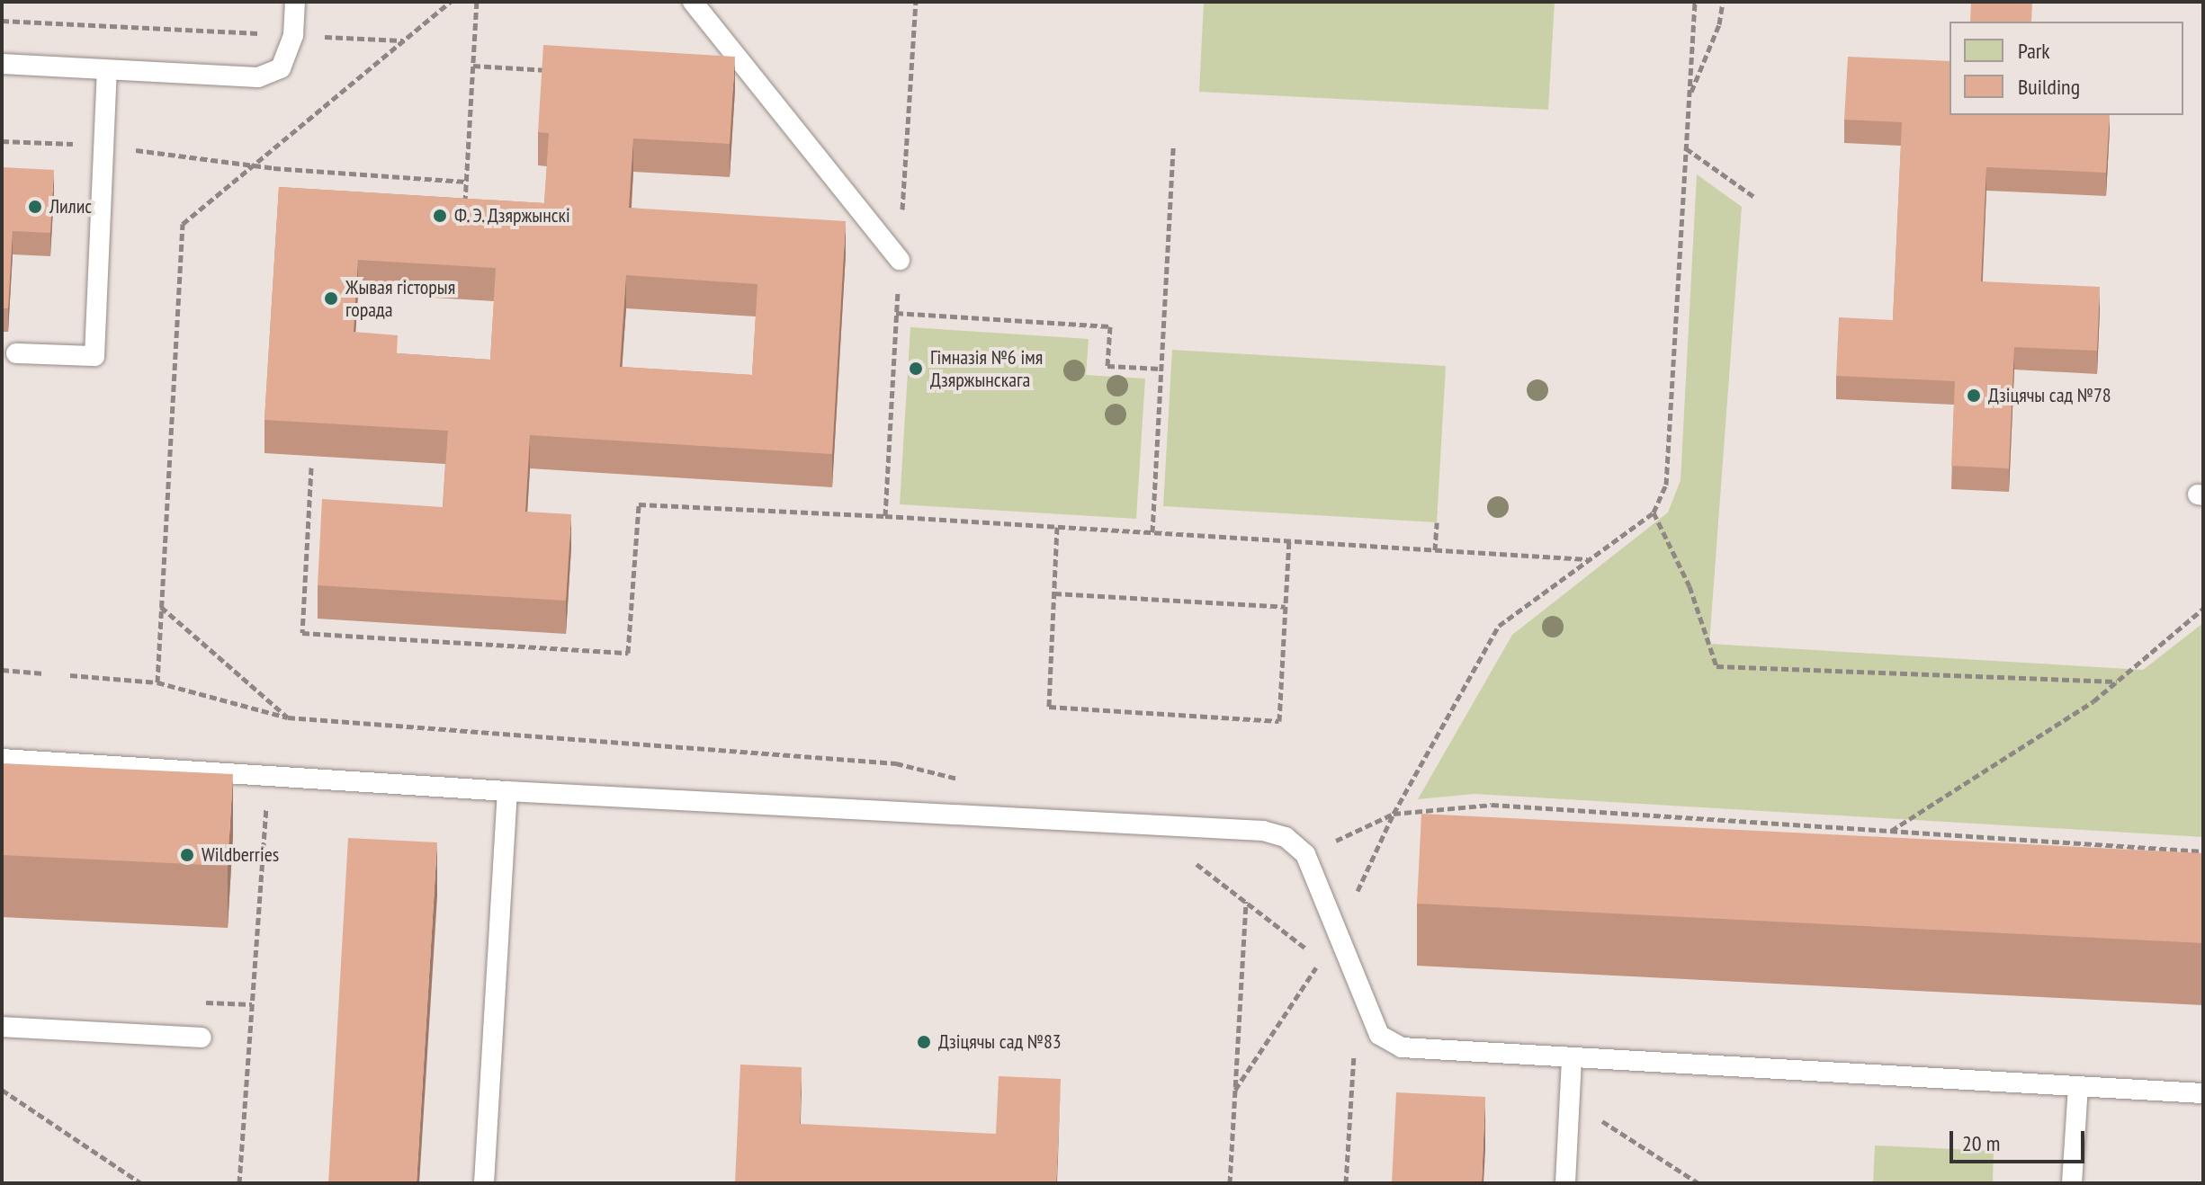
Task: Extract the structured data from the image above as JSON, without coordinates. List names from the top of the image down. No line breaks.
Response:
{"places":["Лилис","Ф. Э. Дзяржынскі","Жывая гісторыя горада","Гімназія №6 імя Дзяржынскага","Дзіцячы сад №78","Wildberries","Дзіцячы сад №83"],"legend":["Park","Building"],"scale_bar":"20 m"}
